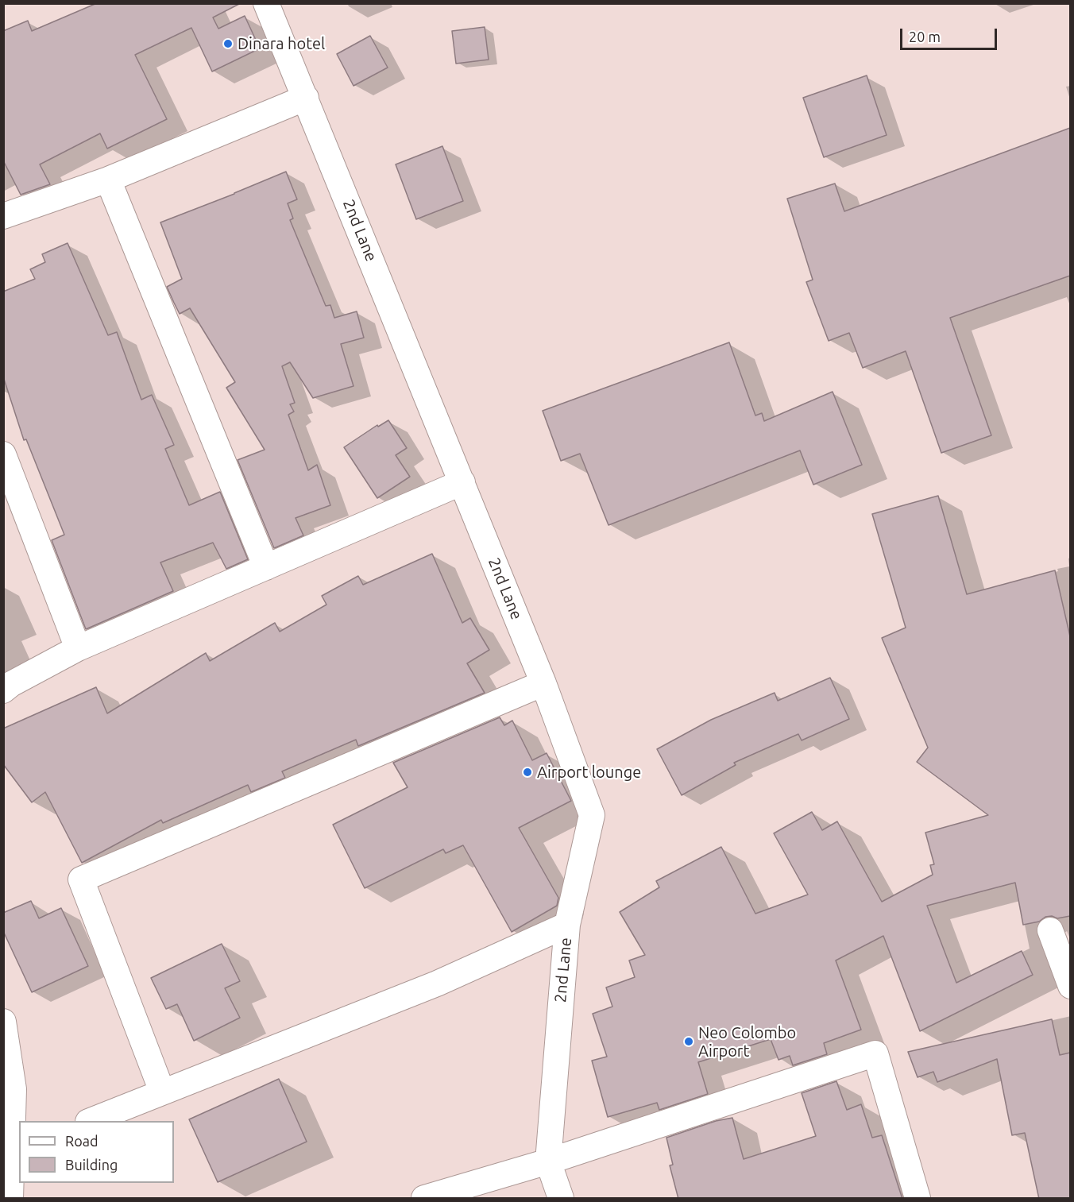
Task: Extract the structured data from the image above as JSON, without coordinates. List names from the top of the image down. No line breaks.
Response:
{"streets":{"street":["2nd Lane"]},"places":["Dinara hotel","Airport lounge","Neo Colombo Airport"],"legend":["Road","Building"],"scale_bar":"20 m"}
